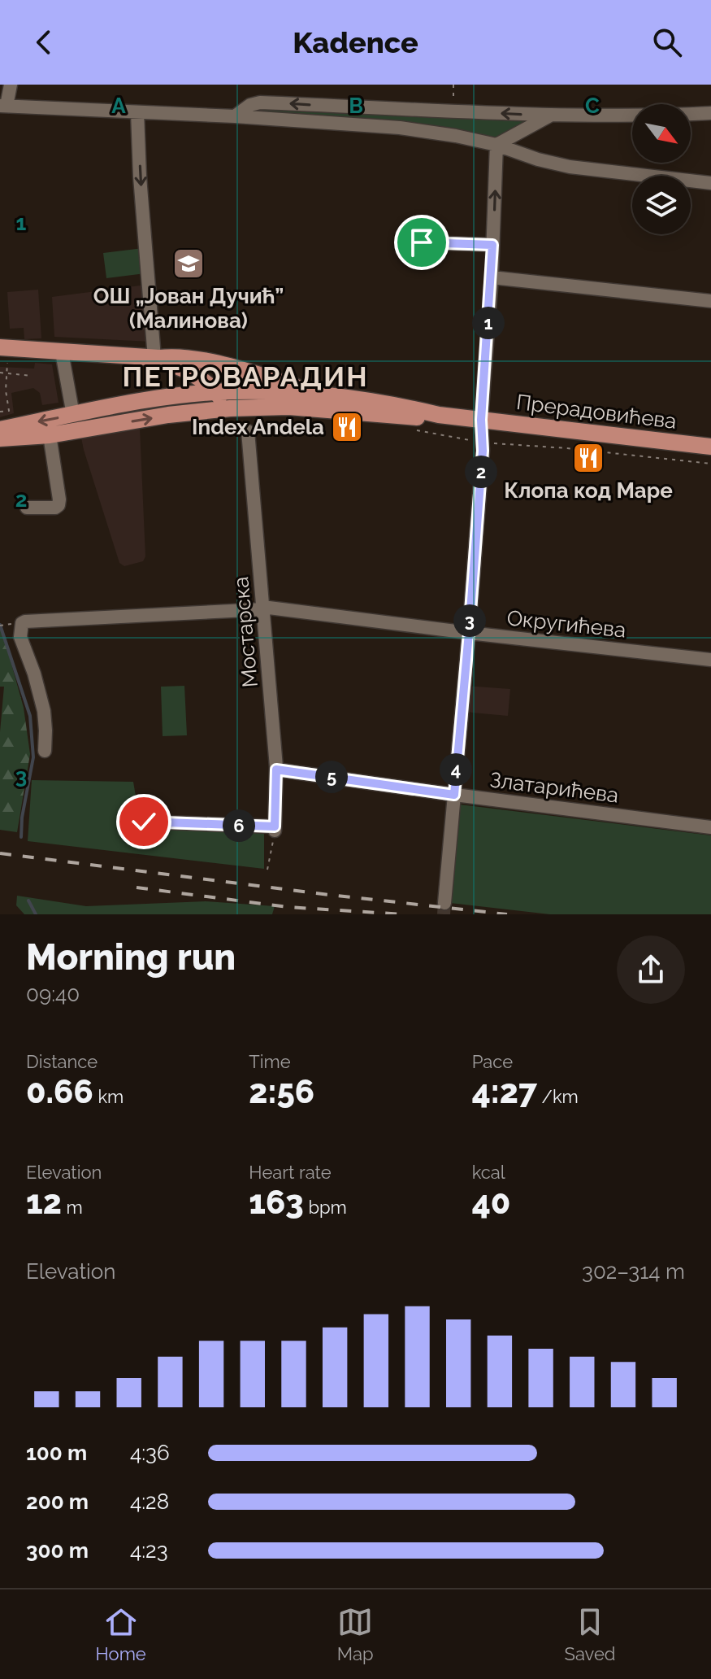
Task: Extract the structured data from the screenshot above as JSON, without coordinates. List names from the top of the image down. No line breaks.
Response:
{"streets":{"main road":["Прерадовићева"],"street":["Округићева","Мостарска","Златарићева"]},"crossings":[["Округићева","Мостарска"],["Мостарска","Златарићева"]],"districts":["ПЕТРОВАРАДИН"],"places":{"school or university":["ОШ „Јован Дучић” (Малинова)"],"restaurant":["Index Andela","Клопа код Маре"]},"north":"bottom right","page":{"header":"Kadence","pins":["1","2","3","4","5","6"],"heading":["Morning run","09:40"],"stats":[["Distance","0.66 km"],["Time","2:56"],["Pace","4:27 /km"],["Elevation","12 m"],["Heart rate","163 bpm"],["kcal","40"]],"chart":["Elevation","302–314 m"],"list":[{"name":"100 m","note":"4:36"},{"name":"200 m","note":"4:28"},{"name":"300 m","note":"4:23"}],"tabs":["Home","Map","Saved"]},"grid":{"columns":["A","B","C"],"rows":["1","2","3"]}}
